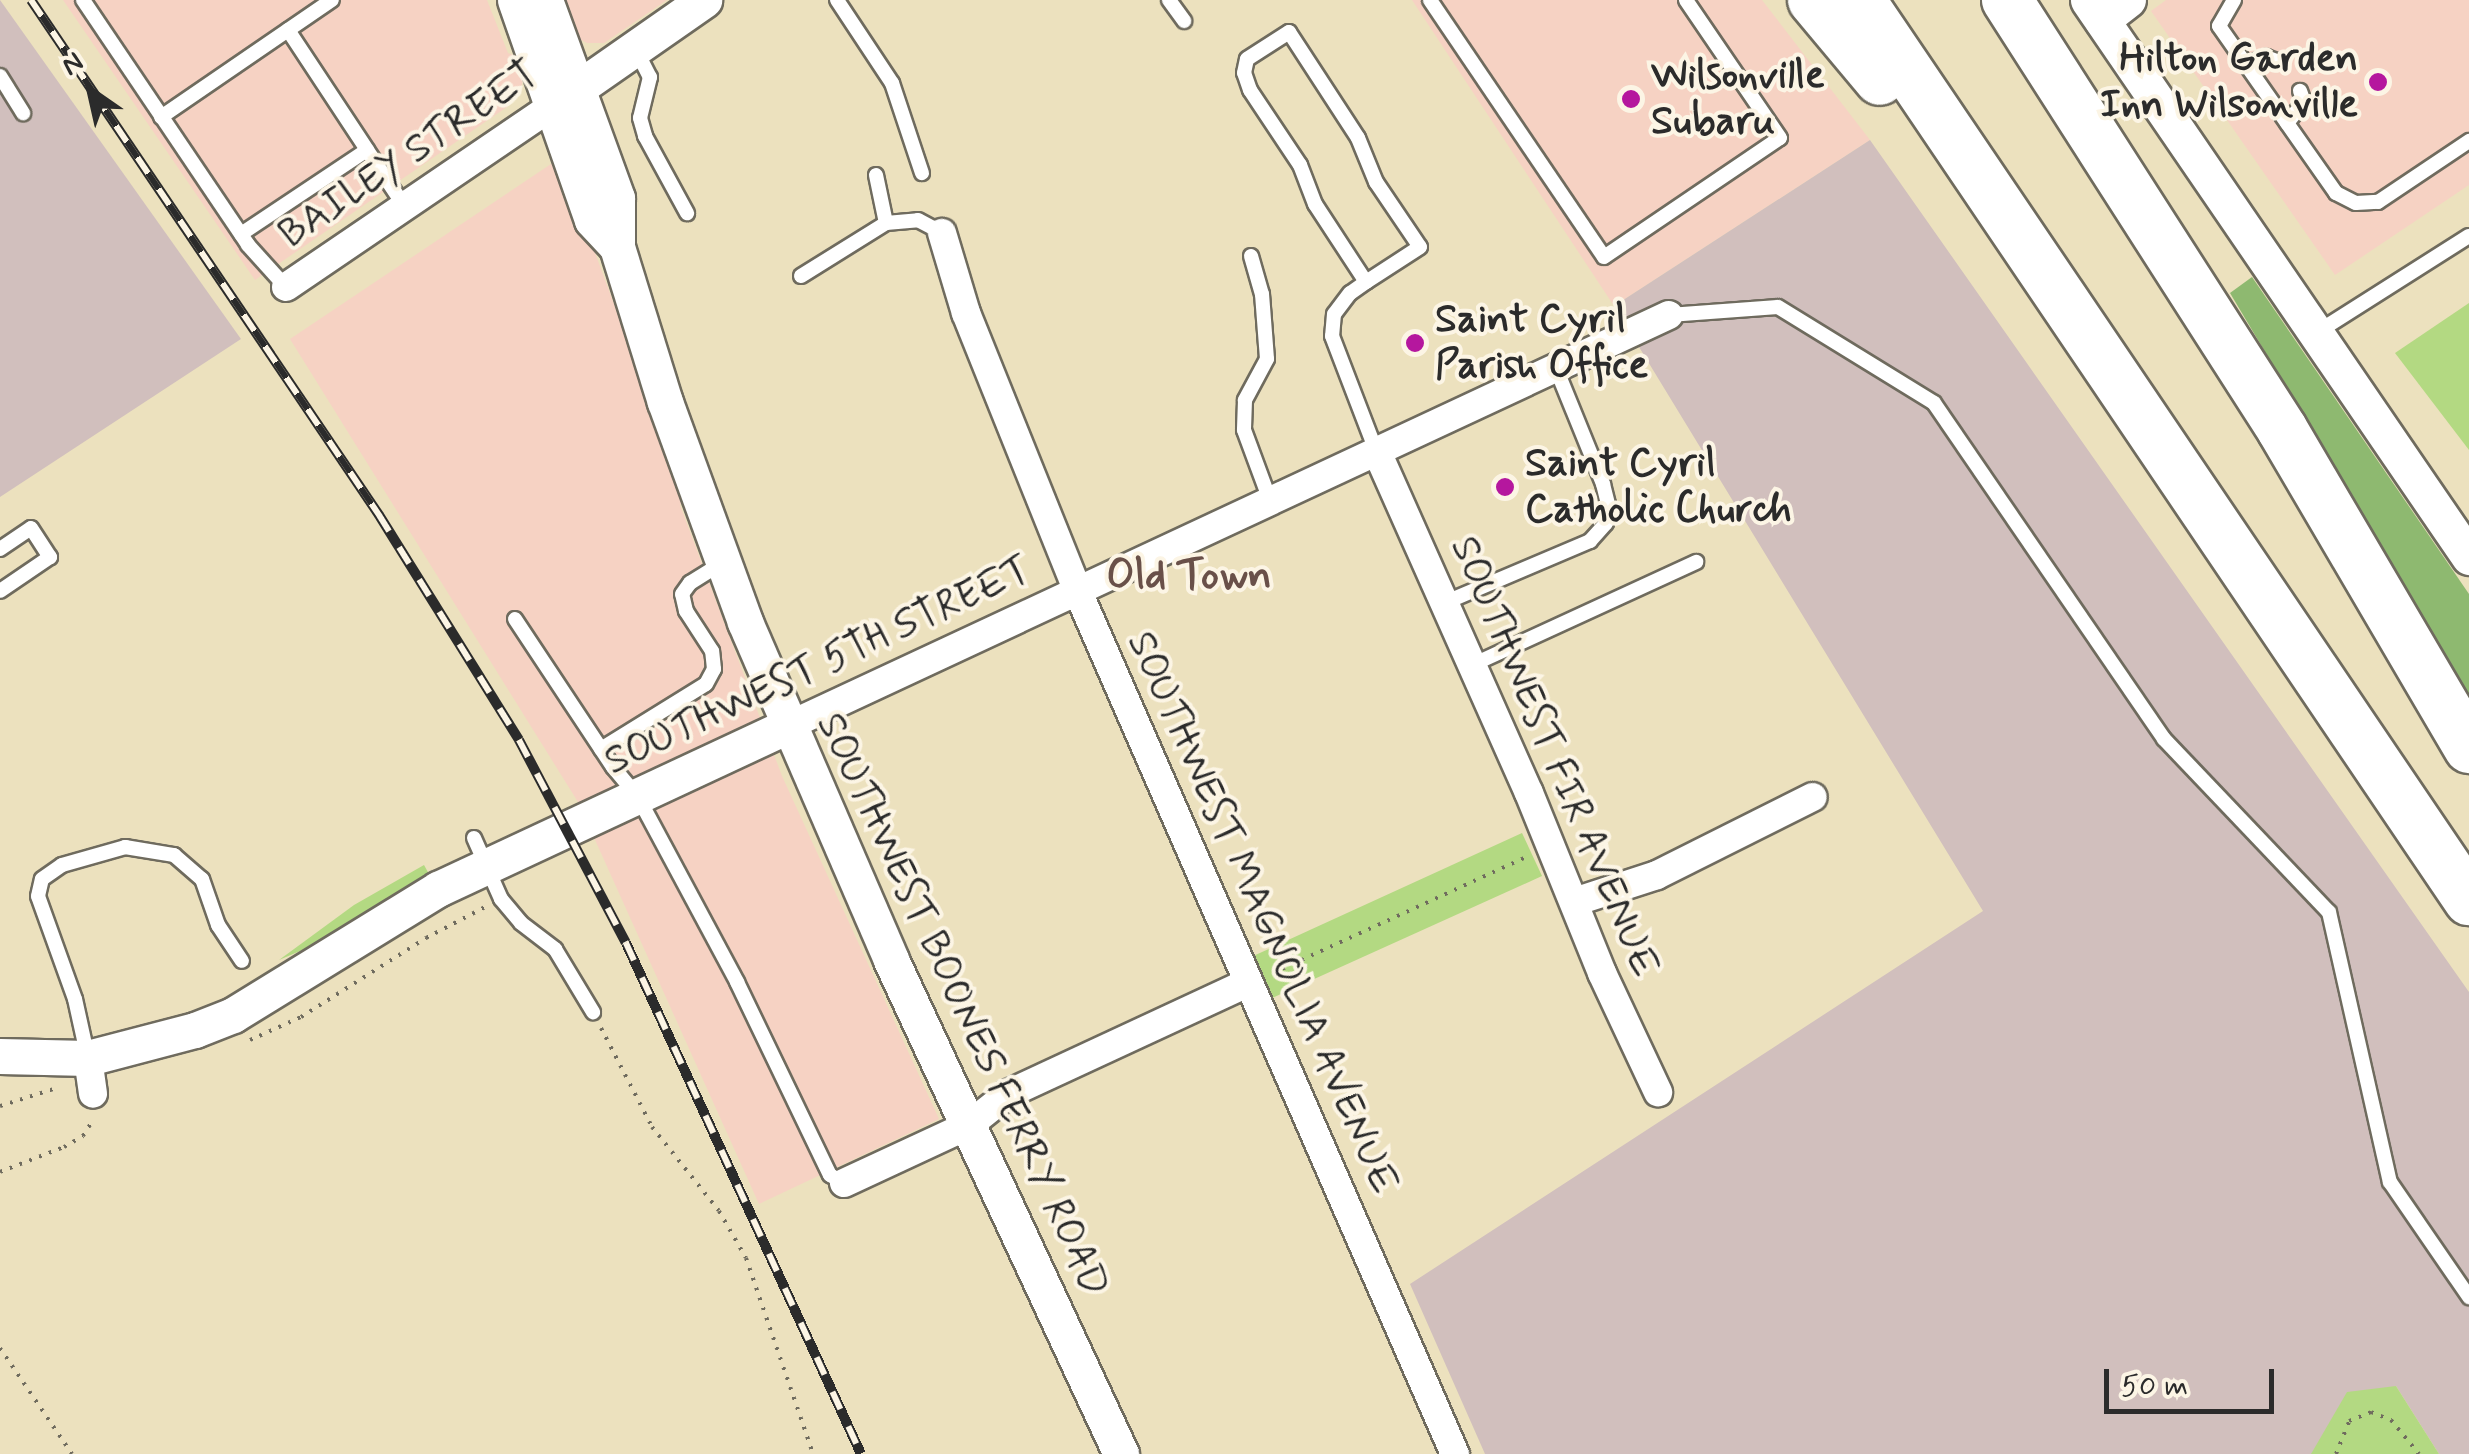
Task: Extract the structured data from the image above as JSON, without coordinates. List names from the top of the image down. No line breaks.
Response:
{"streets":{"street":["BAILEY STREET","SOUTHWEST 5TH STREET","SOUTHWEST FIR AVENUE","SOUTHWEST MAGNOLIA AVENUE","SOUTHWEST BOONES FERRY ROAD"]},"crossings":[["BAILEY STREET","SOUTHWEST BOONES FERRY ROAD"],["SOUTHWEST 5TH STREET","SOUTHWEST FIR AVENUE"],["SOUTHWEST 5TH STREET","SOUTHWEST MAGNOLIA AVENUE"],["SOUTHWEST 5TH STREET","SOUTHWEST BOONES FERRY ROAD"]],"districts":["Old Town"],"places":["Hilton Garden Inn Wilsonville","Wilsonville Subaru","Saint Cyril Parish Office","Saint Cyril Catholic Church"],"scale_bar":"50 m","north":"top left"}
